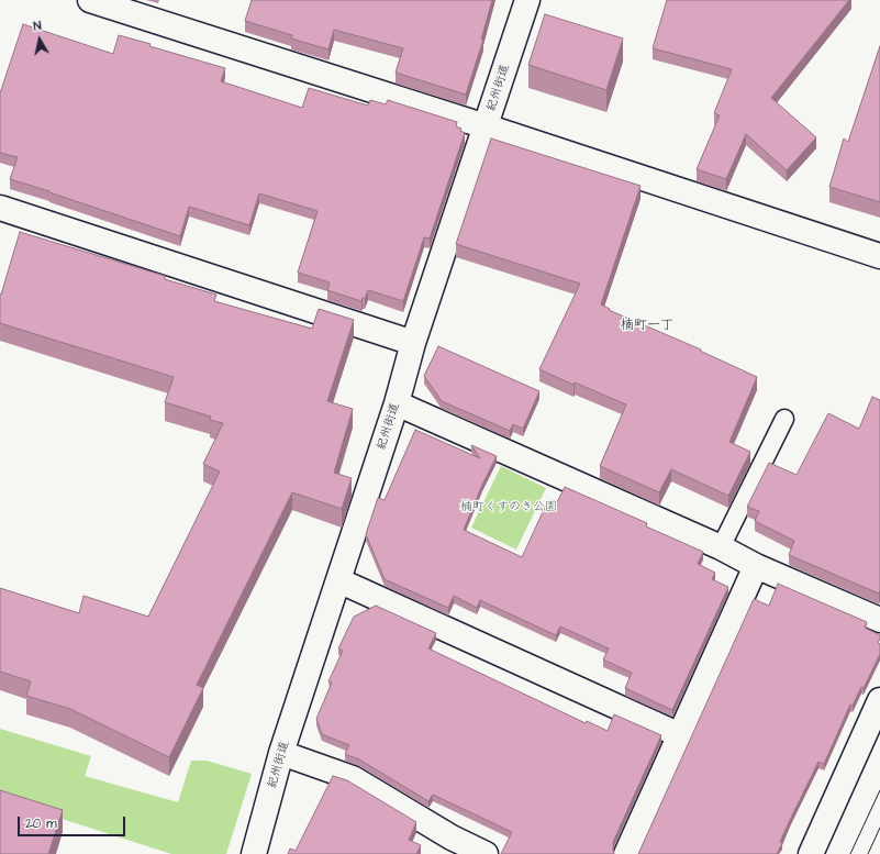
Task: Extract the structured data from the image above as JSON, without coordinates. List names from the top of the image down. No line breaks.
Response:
{"streets":{"street":["紀州街道"]},"districts":["楠町一丁"],"parks":["楠町くすのき公園"],"scale_bar":"20 m","north":"top"}
